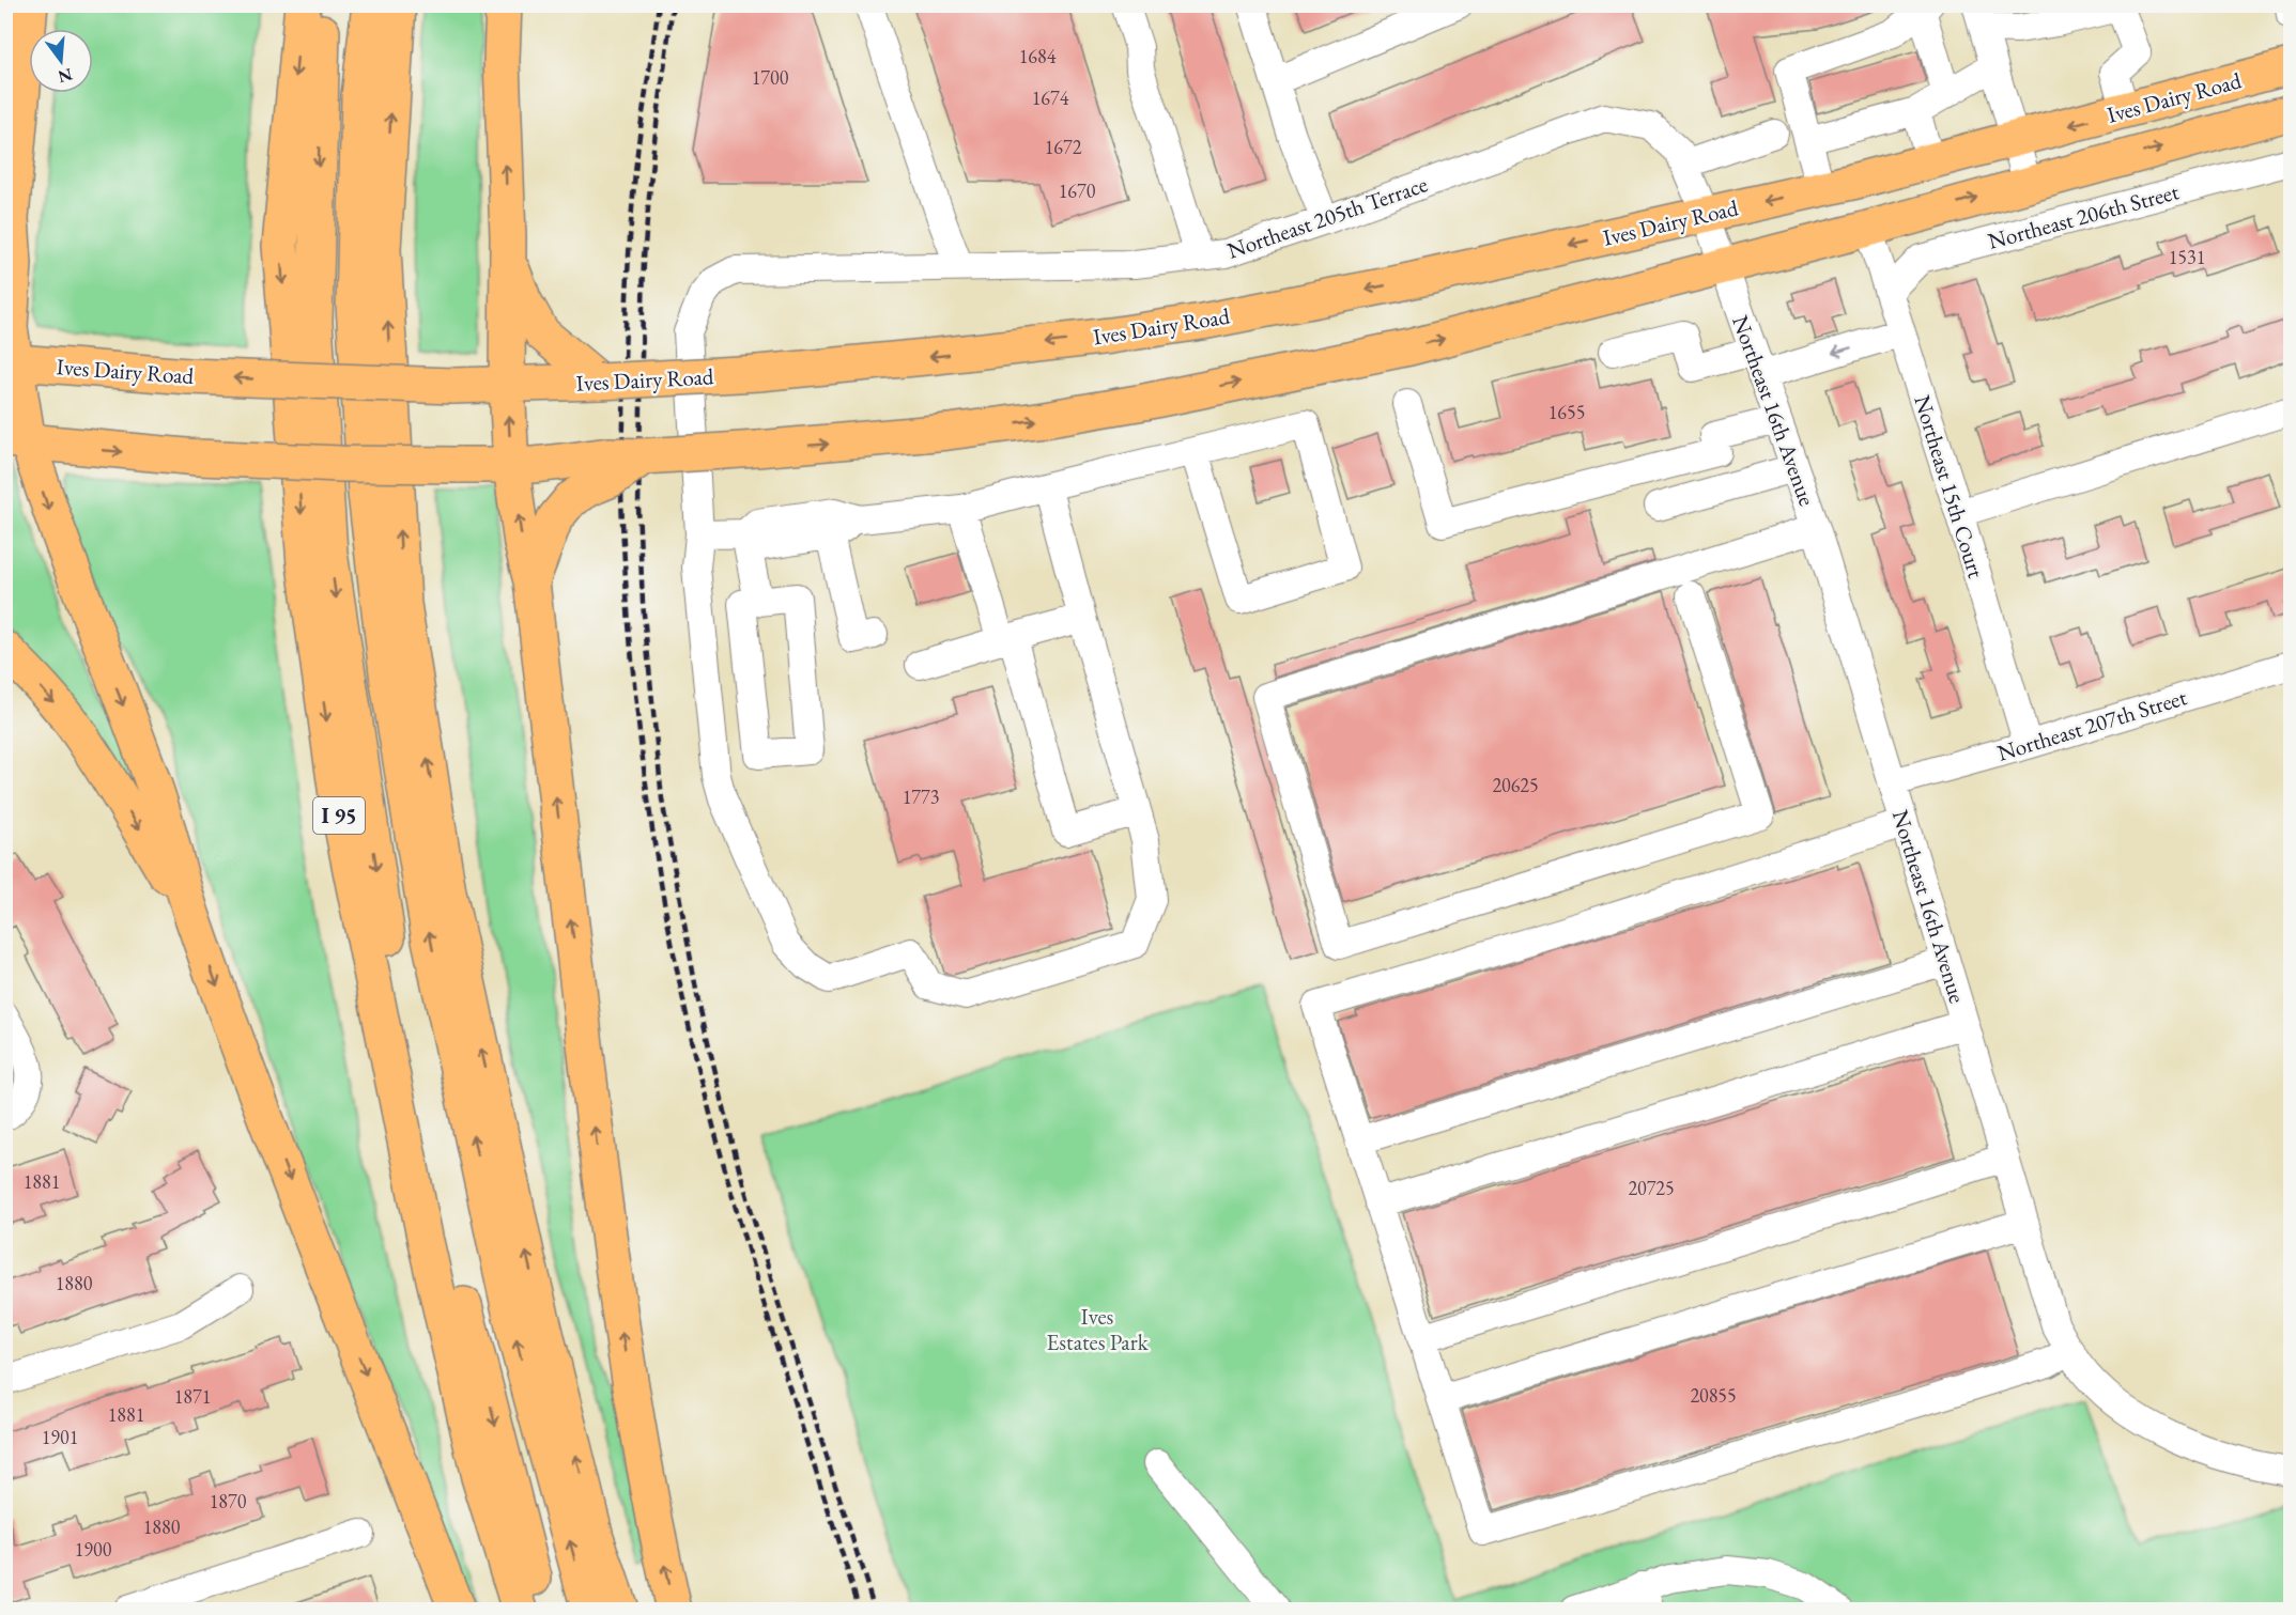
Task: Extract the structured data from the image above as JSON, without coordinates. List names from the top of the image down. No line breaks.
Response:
{"streets":{"main road":["Ives Dairy Road","I 95"],"street":["Northeast 206th Street","Northeast 205th Terrace","Northeast 16th Avenue","Northeast 15th Court","Northeast 207th Street"]},"crossings":[["Ives Dairy Road","Northeast 205th Terrace"],["Ives Dairy Road","Northeast 16th Avenue"],["Ives Dairy Road","Northeast 15th Court"],["Northeast 206th Street","Northeast 15th Court"],["Northeast 205th Terrace","Northeast 16th Avenue"],["Northeast 16th Avenue","Northeast 207th Street"],["Northeast 15th Court","Northeast 207th Street"]],"parks":["Ives Estates Park"],"house_numbers":["1684","1700","1674","1672","1670","1531","1655","20625","1773","1881","20725","1880","20855","1871","1881","1901","1870","1880","1900"],"north":"bottom"}
